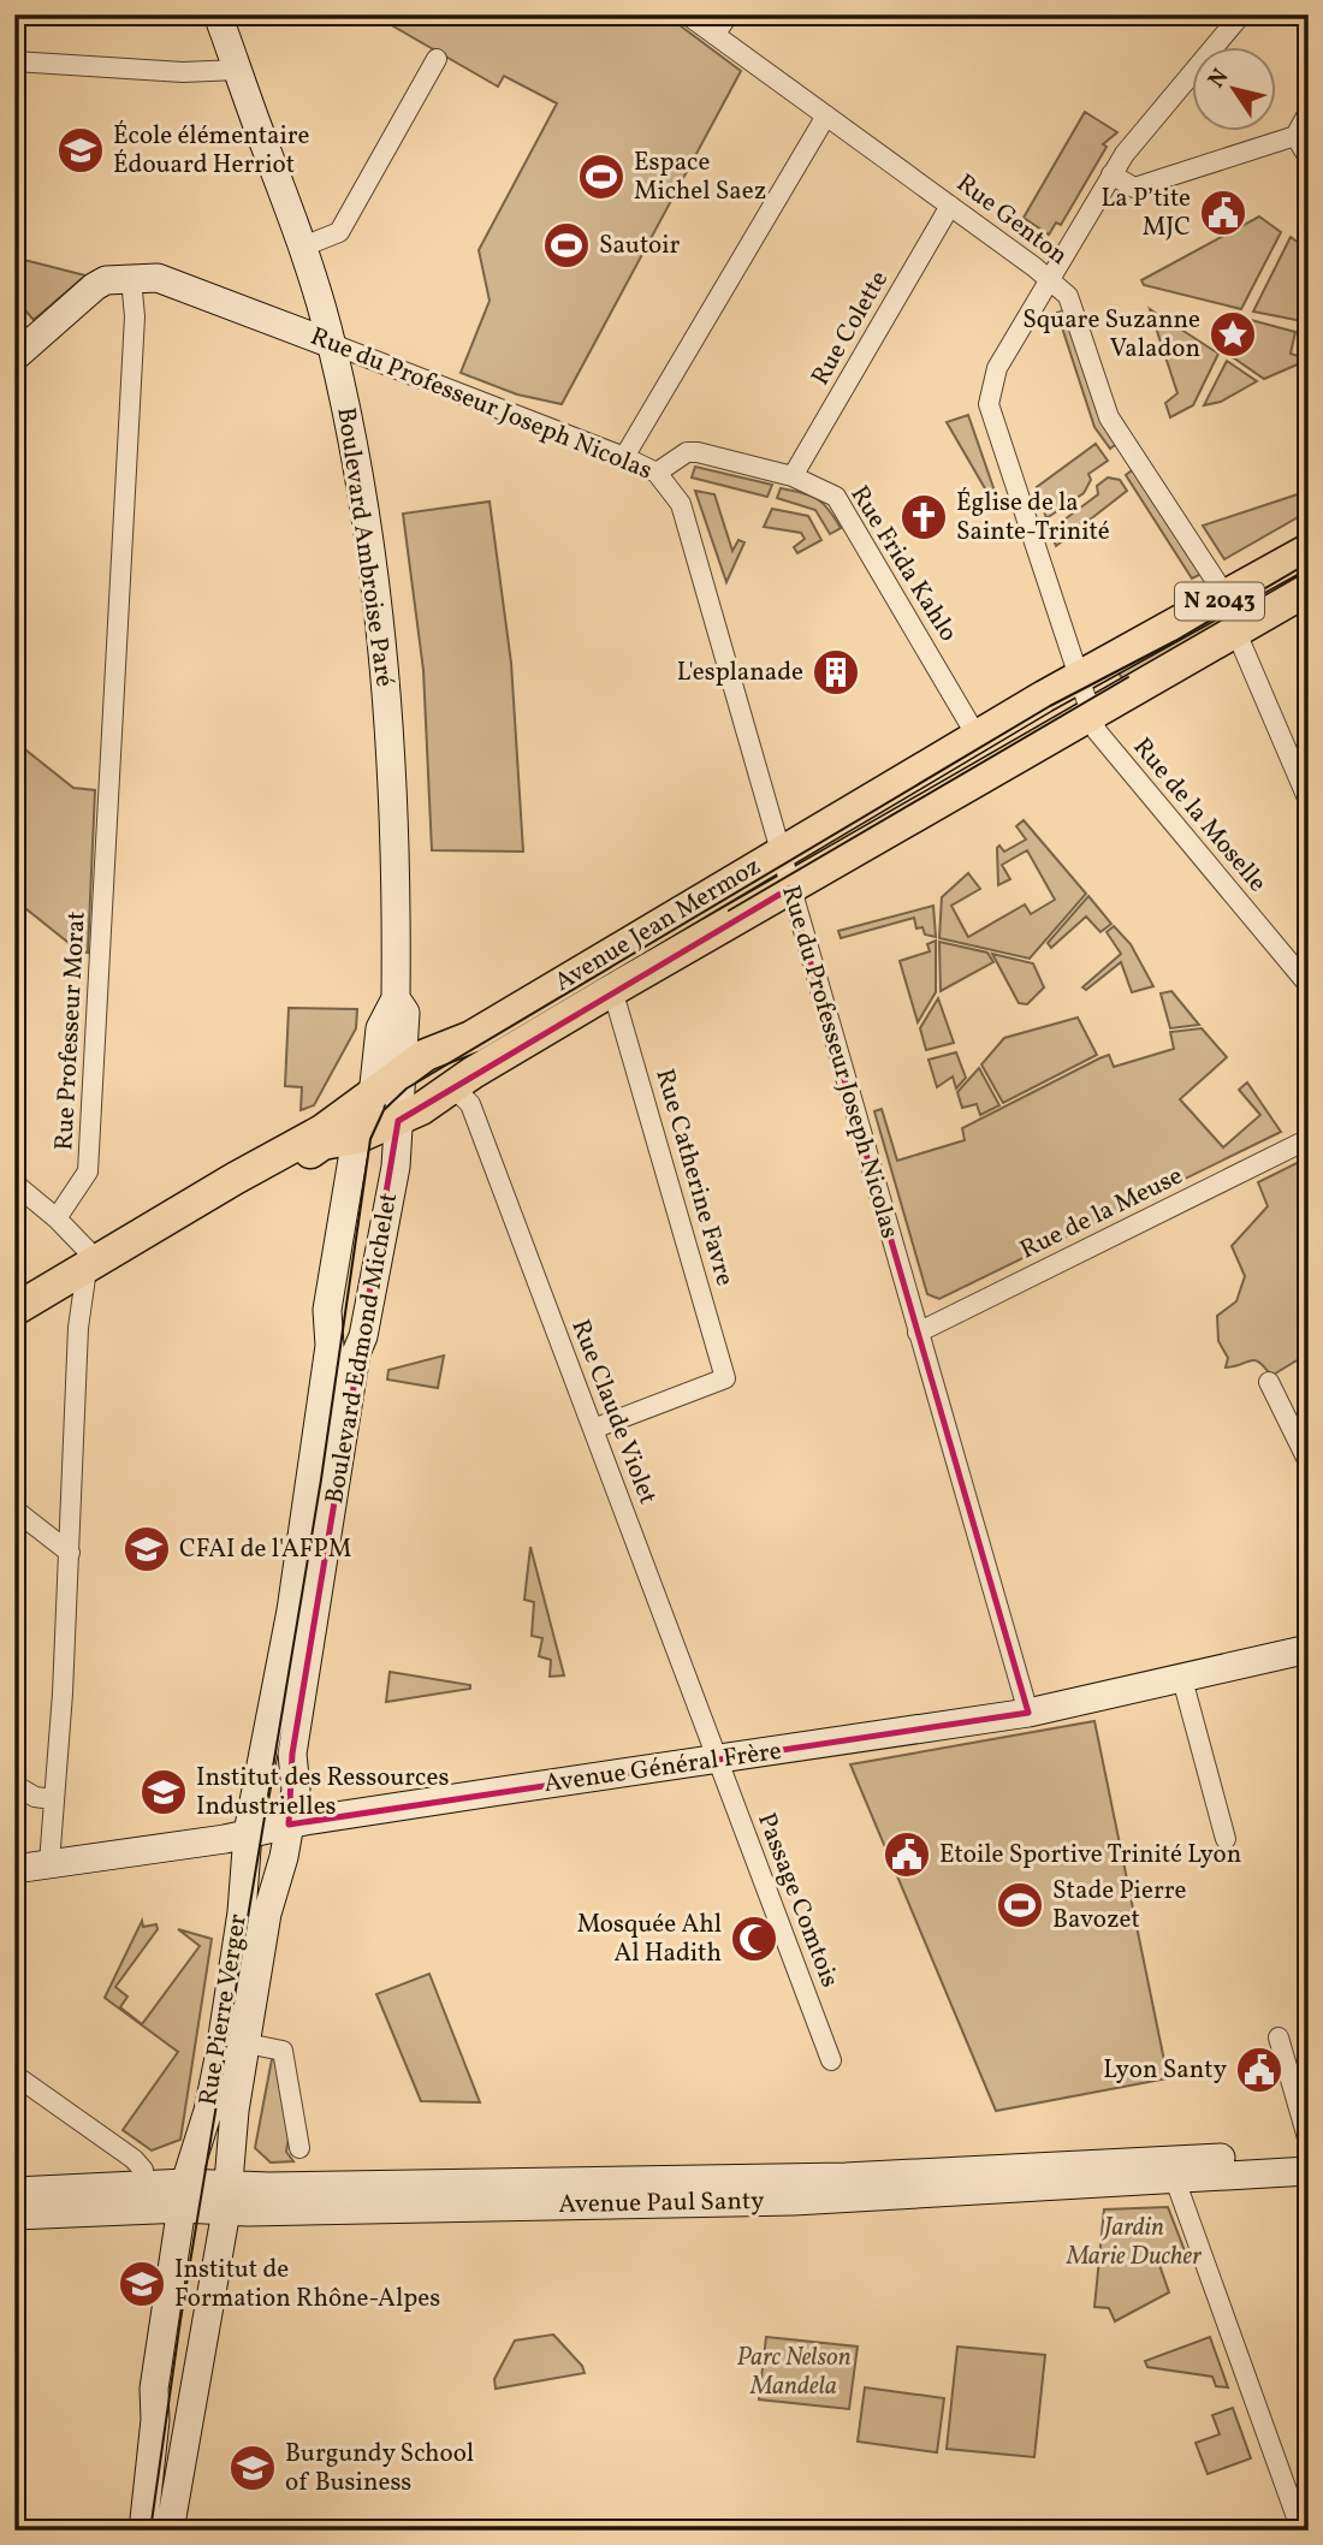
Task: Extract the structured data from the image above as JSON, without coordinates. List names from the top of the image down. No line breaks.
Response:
{"streets":{"main road":["N 2043","Avenue Jean Mermoz"],"street":["Rue Genton","Rue Colette","Rue du Professeur Joseph Nicolas","Boulevard Ambroise Paré","Rue Frida Kahlo","Rue de la Moselle","Rue Professeur Morat","Rue Catherine Favre","Rue de la Meuse","Boulevard Edmond Michelet","Rue Claude Violet","Avenue Général Frère","Passage Comtois","Rue Pierre Verger","Avenue Paul Santy"]},"crossings":[["Rue Genton","Rue Colette"],["Rue Genton","Rue de la Moselle"],["Rue Genton","Avenue Jean Mermoz"],["Rue Colette","Rue Frida Kahlo"],["Rue du Professeur Joseph Nicolas","Boulevard Ambroise Paré"],["Rue du Professeur Joseph Nicolas","Rue Frida Kahlo"],["Rue du Professeur Joseph Nicolas","Avenue Jean Mermoz"],["Rue du Professeur Joseph Nicolas","Rue Professeur Morat"],["Rue du Professeur Joseph Nicolas","Rue de la Meuse"],["Rue du Professeur Joseph Nicolas","Avenue Général Frère"],["Boulevard Ambroise Paré","Avenue Jean Mermoz"],["Boulevard Ambroise Paré","Boulevard Edmond Michelet"],["Rue Frida Kahlo","Avenue Jean Mermoz"],["Rue de la Moselle","Avenue Jean Mermoz"],["Avenue Jean Mermoz","Rue Catherine Favre"],["Avenue Jean Mermoz","Boulevard Edmond Michelet"],["Avenue Jean Mermoz","Rue Claude Violet"],["Rue Catherine Favre","Rue Claude Violet"],["Boulevard Edmond Michelet","Avenue Général Frère"],["Boulevard Edmond Michelet","Rue Pierre Verger"],["Rue Claude Violet","Avenue Général Frère"],["Rue Claude Violet","Passage Comtois"],["Avenue Général Frère","Passage Comtois"],["Avenue Général Frère","Rue Pierre Verger"],["Rue Pierre Verger","Avenue Paul Santy"]],"parks":["Jardin Marie Ducher","Parc Nelson Mandela"],"places":{"school or university":["École élémentaire Édouard Herriot","CFAI de l'AFPM","Institut des Ressources Industrielles","Institut de Formation Rhône-Alpes","Burgundy School of Business"],"sports":["Espace Michel Saez","Sautoir","Stade Pierre Bavozet"],"public building":["La P’tite MJC","Etoile Sportive Trinité Lyon","Lyon Santy"],"place":["Square Suzanne Valadon"],"church":["Église de la Sainte-Trinité"],"building":["L'esplanade"],"mosque":["Mosquée Ahl Al Hadith"]},"north":"top left"}
